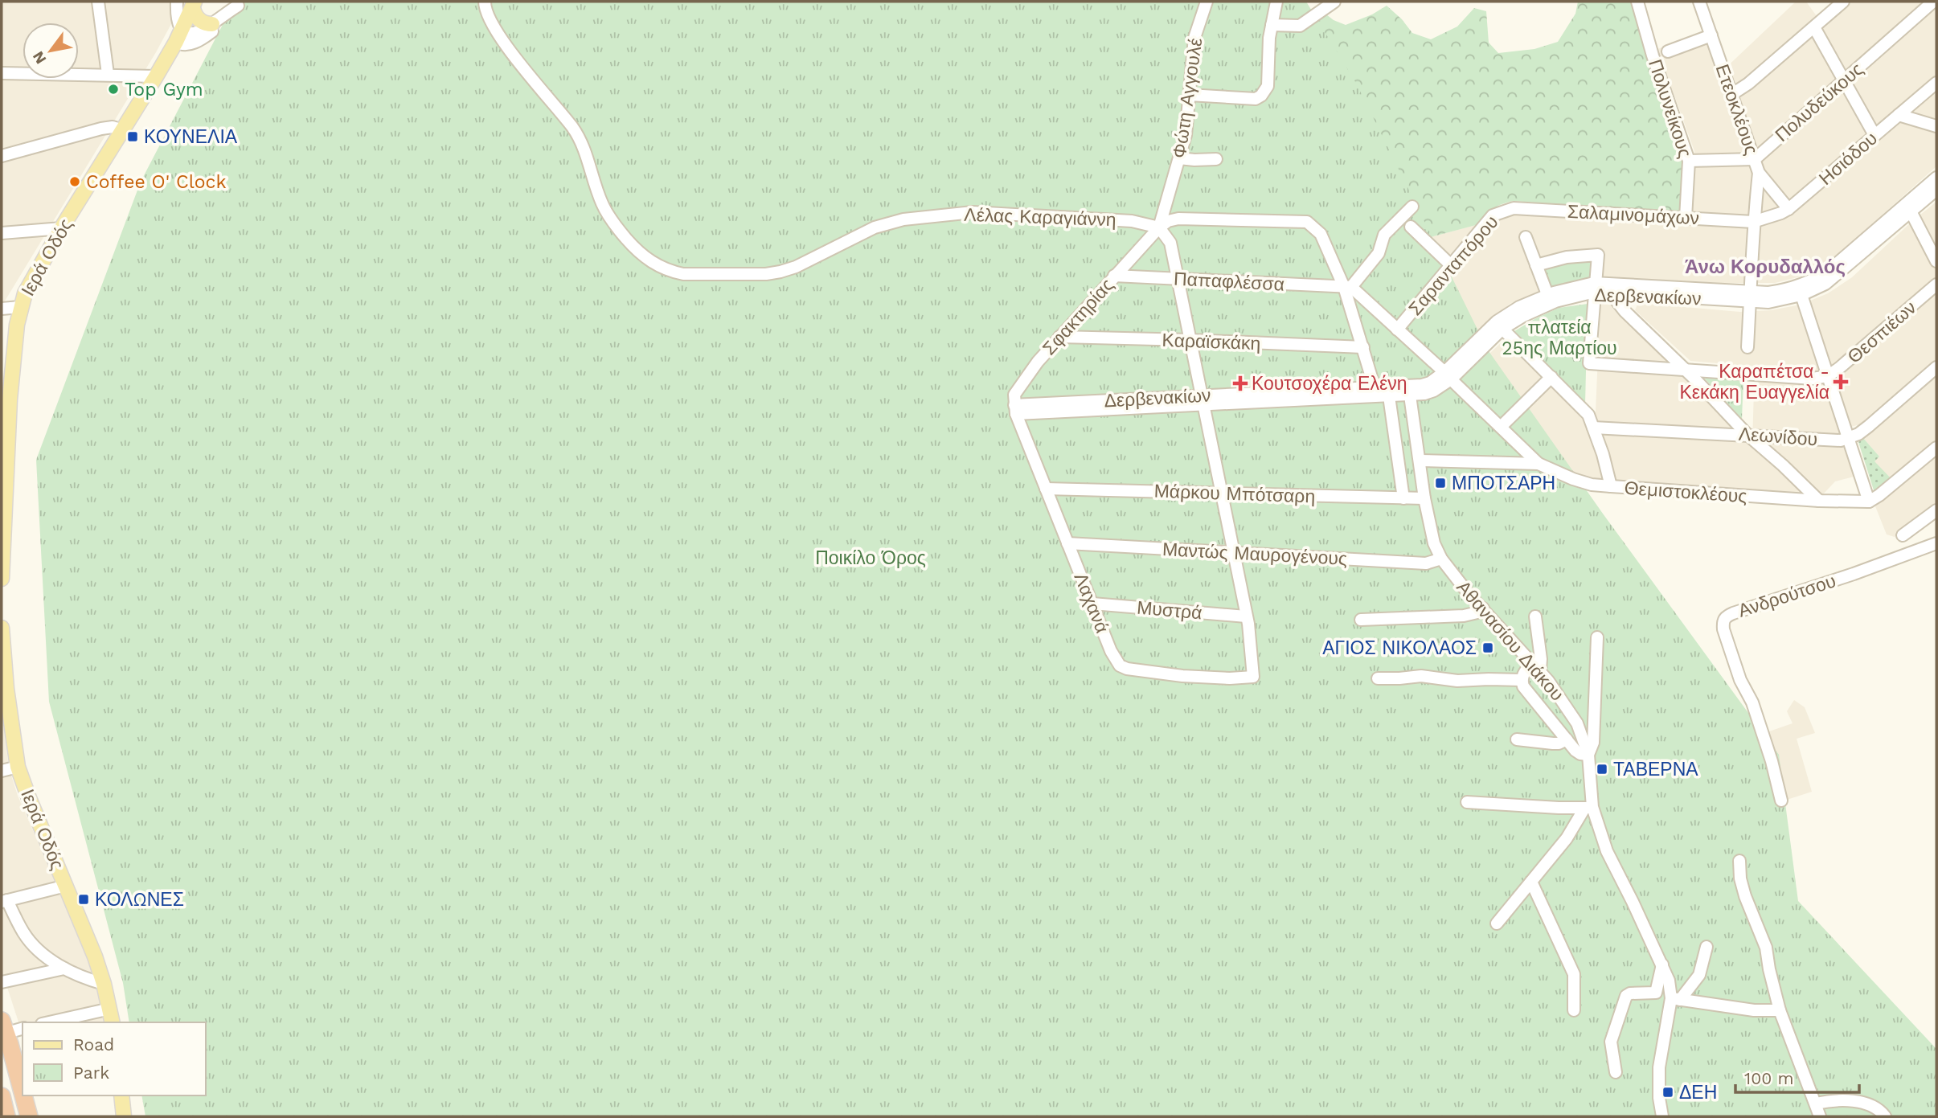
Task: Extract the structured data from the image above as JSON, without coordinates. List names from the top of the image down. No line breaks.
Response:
{"streets":{"main road":["Ιερά Οδός"],"street":["Φώτη Αγγουλέ","Πολυδεύκους","Πολυνείκους","Ετεοκλέους","Ησιόδου","Σαλαμινομάχων","Λέλας Καραγιάννη","Σαρανταπόρου","Παπαφλέσσα","Δερβενακίων","Σφακτηρίας","Θεσπιέων","Καραϊσκάκη","Λεωνίδου","Θεμιστοκλέους","Μάρκου Μπότσαρη","Μαντώς Μαυρογένους","Ανδρούτσου","Λαχανά","Μυστρά","Αθανασίου Διάκου"]},"crossings":[["Φώτη Αγγουλέ","Λέλας Καραγιάννη"],["Φώτη Αγγουλέ","Σφακτηρίας"],["Πολυδεύκους","Ετεοκλέους"],["Πολυνείκους","Σαλαμινομάχων"],["Ετεοκλέους","Ησιόδου"],["Ησιόδου","Σαλαμινομάχων"],["Σαλαμινομάχων","Σαρανταπόρου"],["Λέλας Καραγιάννη","Σφακτηρίας"],["Παπαφλέσσα","Σφακτηρίας"],["Δερβενακίων","Σφακτηρίας"],["Δερβενακίων","Λαχανά"],["Δερβενακίων","Αθανασίου Διάκου"],["Σφακτηρίας","Καραϊσκάκη"],["Σφακτηρίας","Λαχανά"],["Θεμιστοκλέους","Αθανασίου Διάκου"],["Μάρκου Μπότσαρη","Λαχανά"],["Μάρκου Μπότσαρη","Αθανασίου Διάκου"],["Μαντώς Μαυρογένους","Λαχανά"],["Μαντώς Μαυρογένους","Αθανασίου Διάκου"],["Λαχανά","Μυστρά"]],"districts":["Άνω Κορυδαλλός"],"parks":["πλατεία 25ης Μαρτίου","Ποικίλο Όρος"],"places":{"other":["Top Gym","Coffee O' Clock"],"transit":["ΚΟΥΝΕΛΙΑ","ΜΠΟΤΣΑΡΗ","ΑΓΙΟΣ ΝΙΚΟΛΑΟΣ","ΤΑΒΕΡΝΑ","ΚΟΛΩΝΕΣ","ΔΕΗ"],"health":["Καραπέτσα - Κεκάκη Ευαγγελία","Κουτσοχέρα Ελένη"]},"legend":["Road","Park"],"scale_bar":"100 m","north":"bottom left"}
